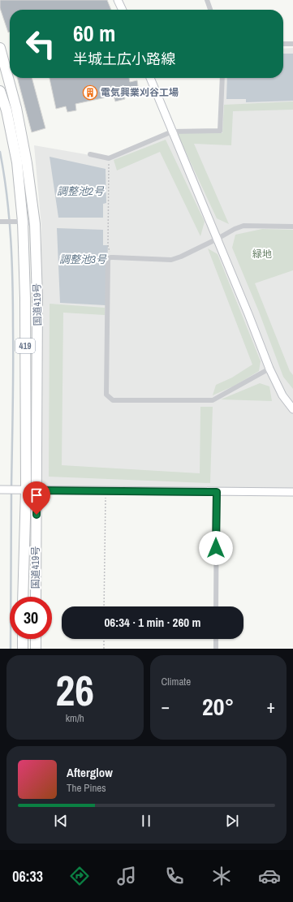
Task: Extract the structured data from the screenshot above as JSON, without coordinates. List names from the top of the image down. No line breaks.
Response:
{"streets":{"highway":["国道419号","419"]},"water":["調整池2号","調整池3号"],"parks":["緑地"],"places":{"building":["電気興業刈谷工場"]},"page":{"turn":["60 m","半城土広小路線"],"limit":"30","trip":"06:34 · 1 min · 260 m","tile":[["26","km/h"],"Climate"],"heat":["−","20°","+"],"song":["Afterglow","The Pines"],"tabs":"06:33"}}
